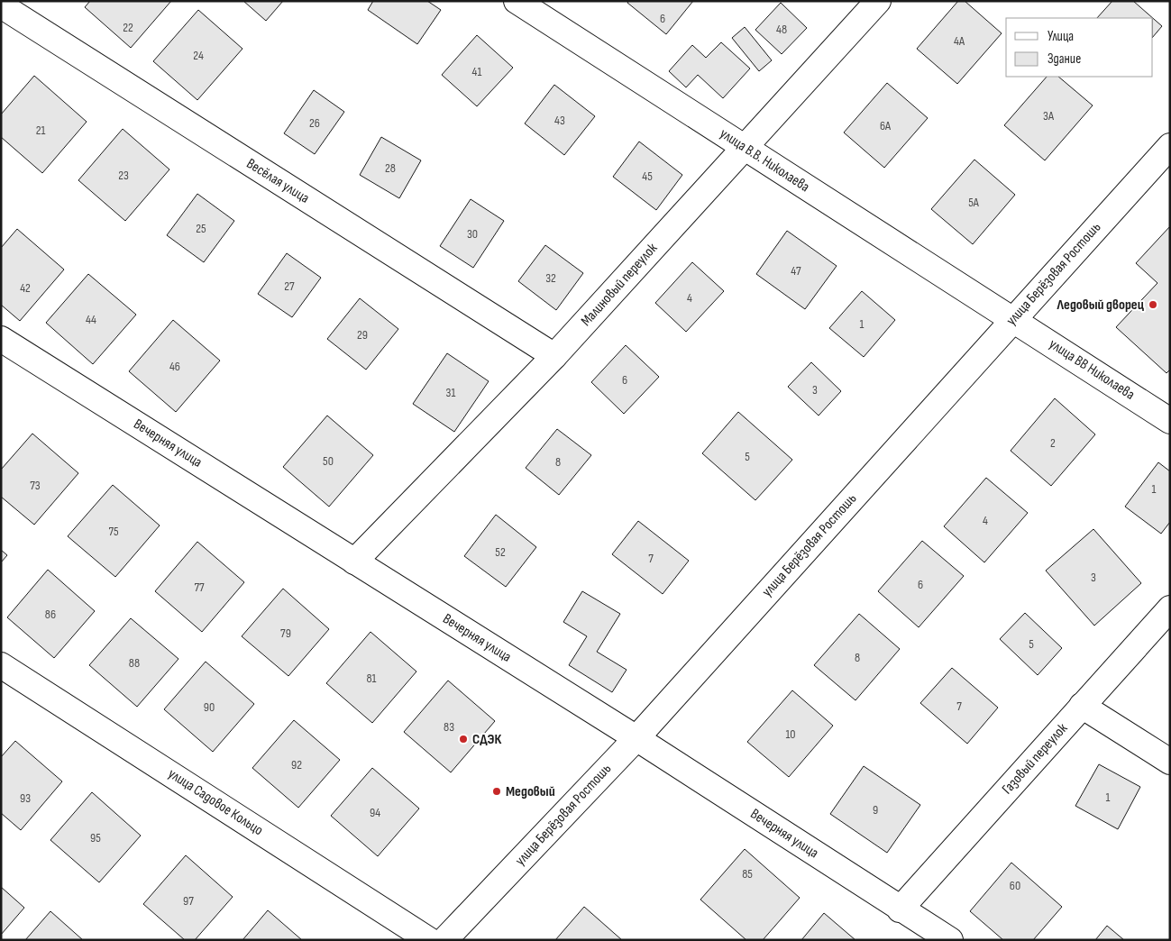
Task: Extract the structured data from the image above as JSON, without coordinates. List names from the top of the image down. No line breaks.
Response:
{"streets":{"street":["улица В.В. Николаева","Весёлая улица","улица Берёзовая Ростошь","Малиновый переулок","улица ВВ Николаева","Вечерняя улица","Газовый переулок","улица Садовое Кольцо"]},"crossings":[["улица В.В. Николаева","улица Берёзовая Ростошь"],["улица В.В. Николаева","Малиновый переулок"],["улица В.В. Николаева","улица ВВ Николаева"],["Весёлая улица","Малиновый переулок"],["улица Берёзовая Ростошь","улица ВВ Николаева"],["улица Берёзовая Ростошь","Вечерняя улица"],["Малиновый переулок","Вечерняя улица"],["Вечерняя улица","Газовый переулок"]],"places":["Ледовый дворец","СДЭК","Медовый"],"house_numbers":["6","22","48","4А","24","41","3А","43","26","6А","21","28","23","45","5А","25","30","47","32","27","42","4","44","1","29","46","6","3","31","2","5","50","8","73","1","4","75","52","7","3","6","77","86","79","5","8","88","81","7","90","83","10","92","1","93","9","94","95","85","60","97"],"legend":["Улица","Здание"]}
